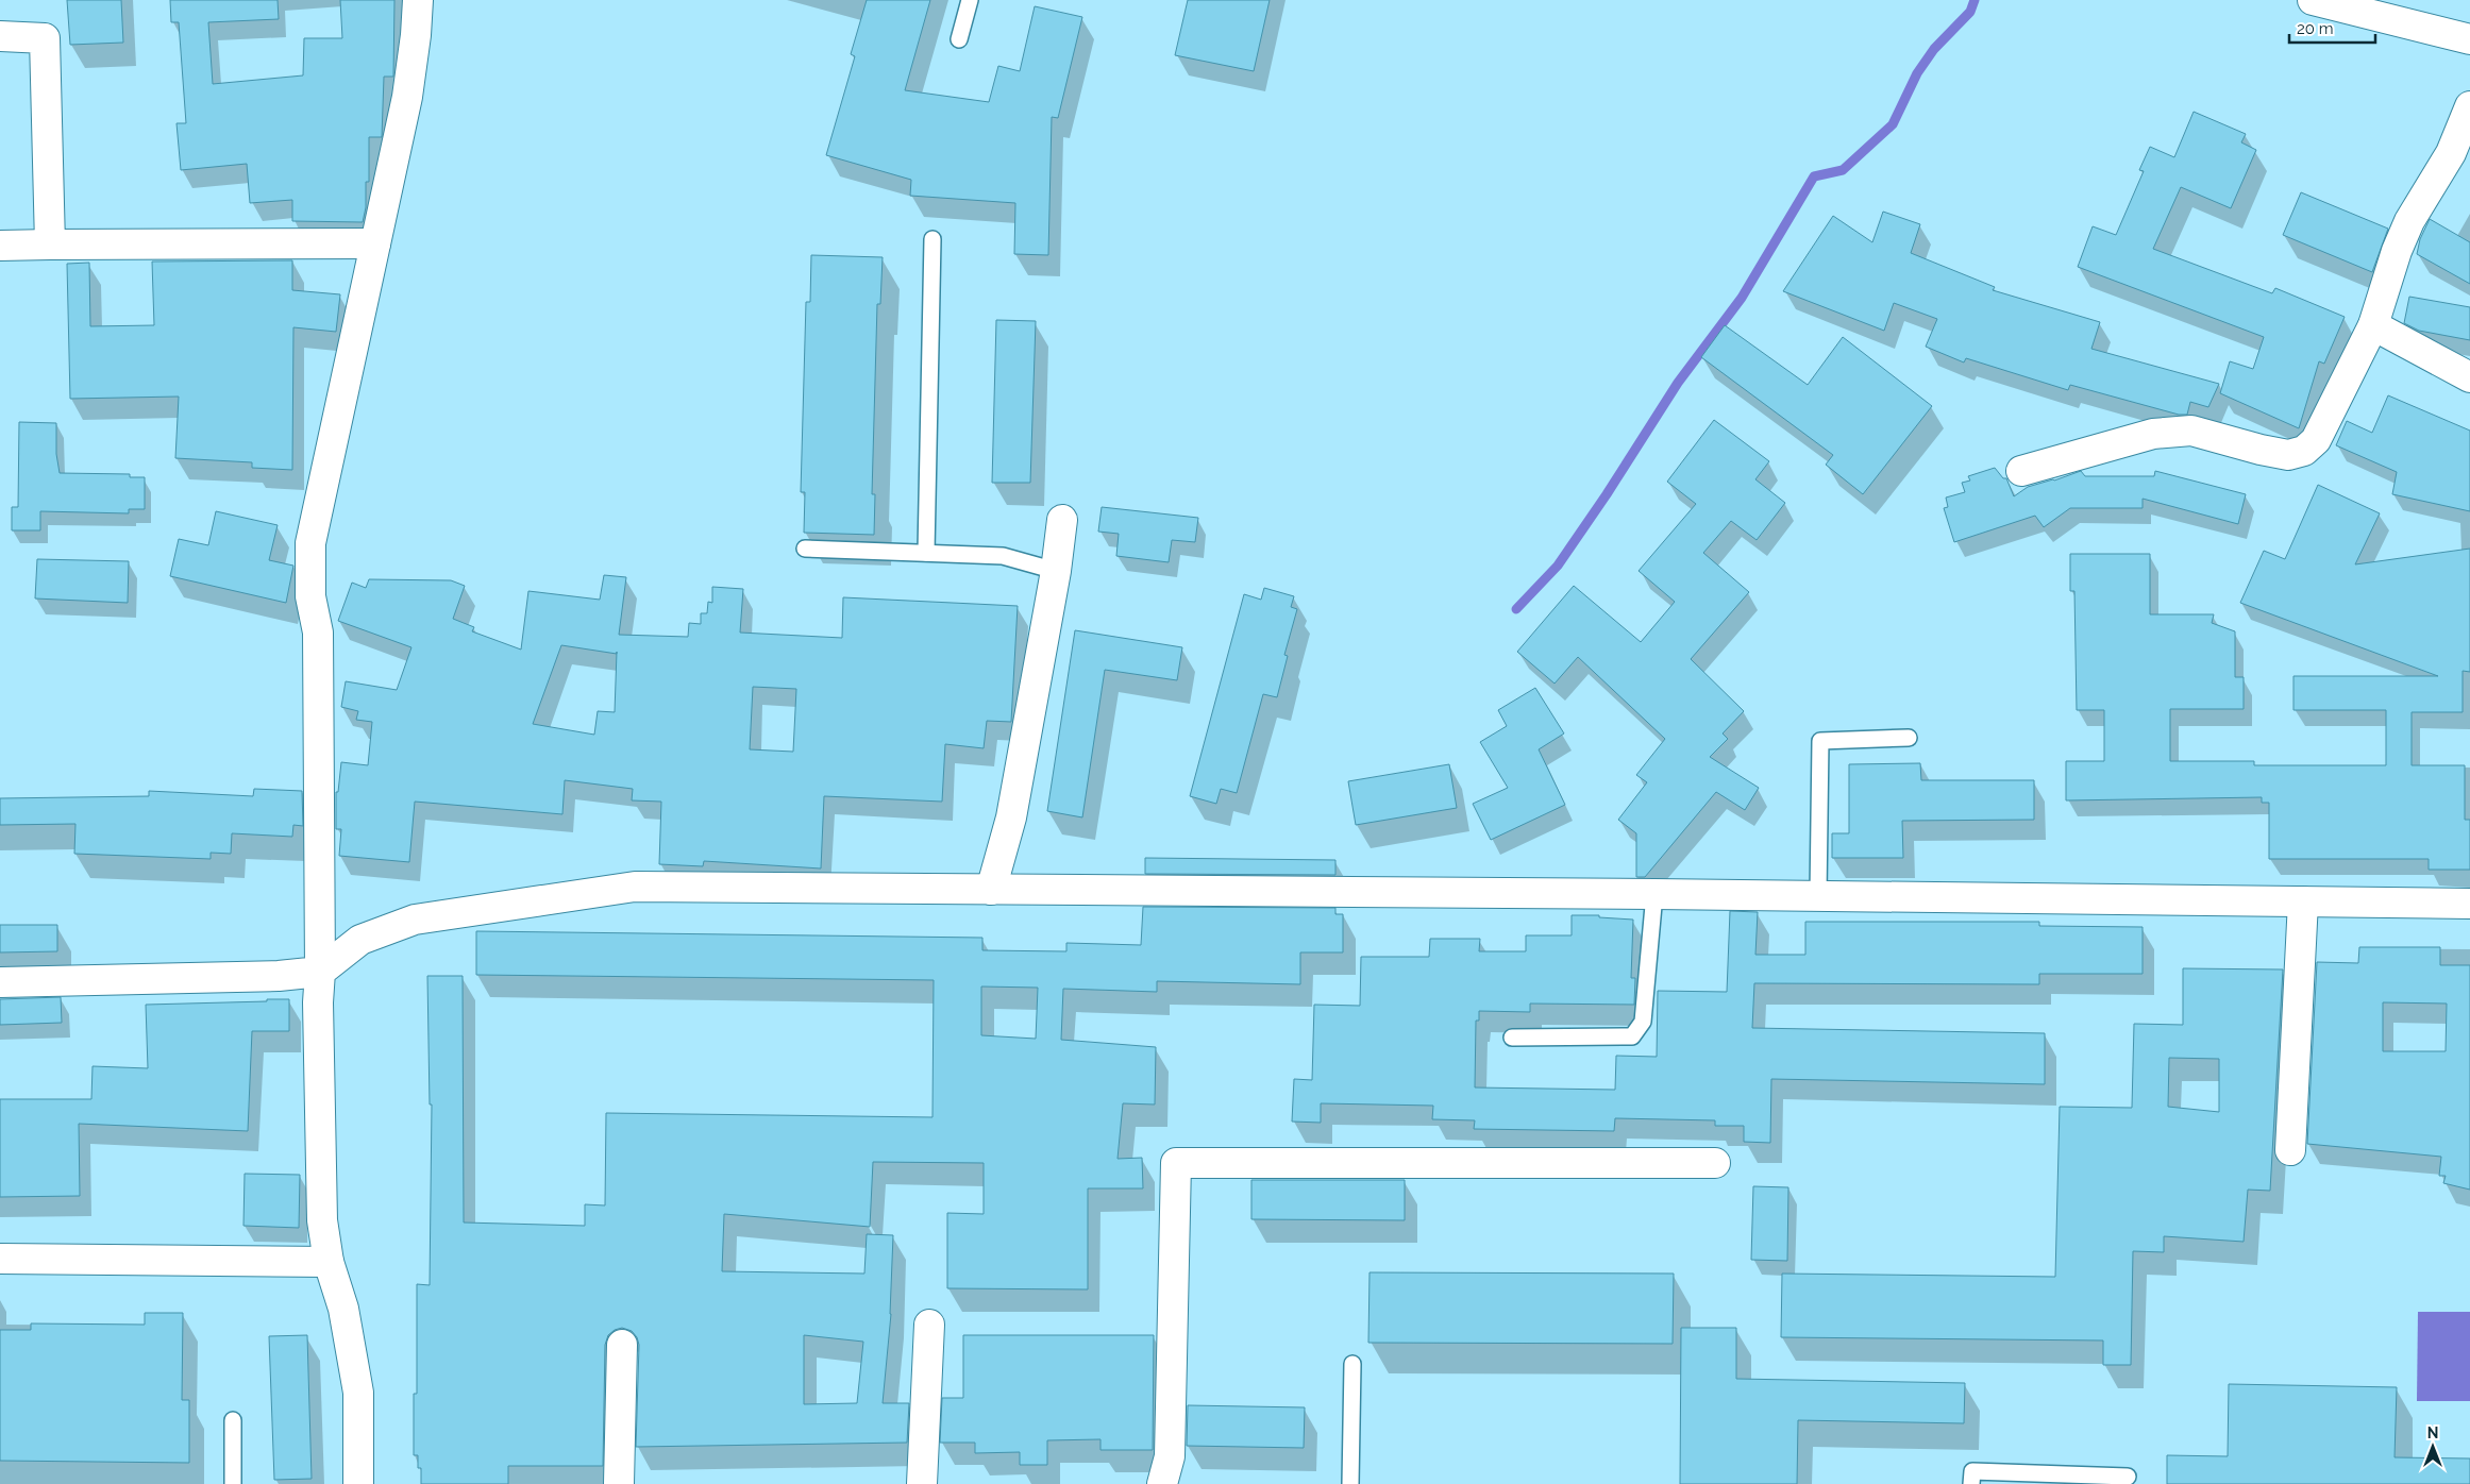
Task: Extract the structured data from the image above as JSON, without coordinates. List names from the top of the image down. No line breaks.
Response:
{"scale_bar":"20 m","north":"top"}
